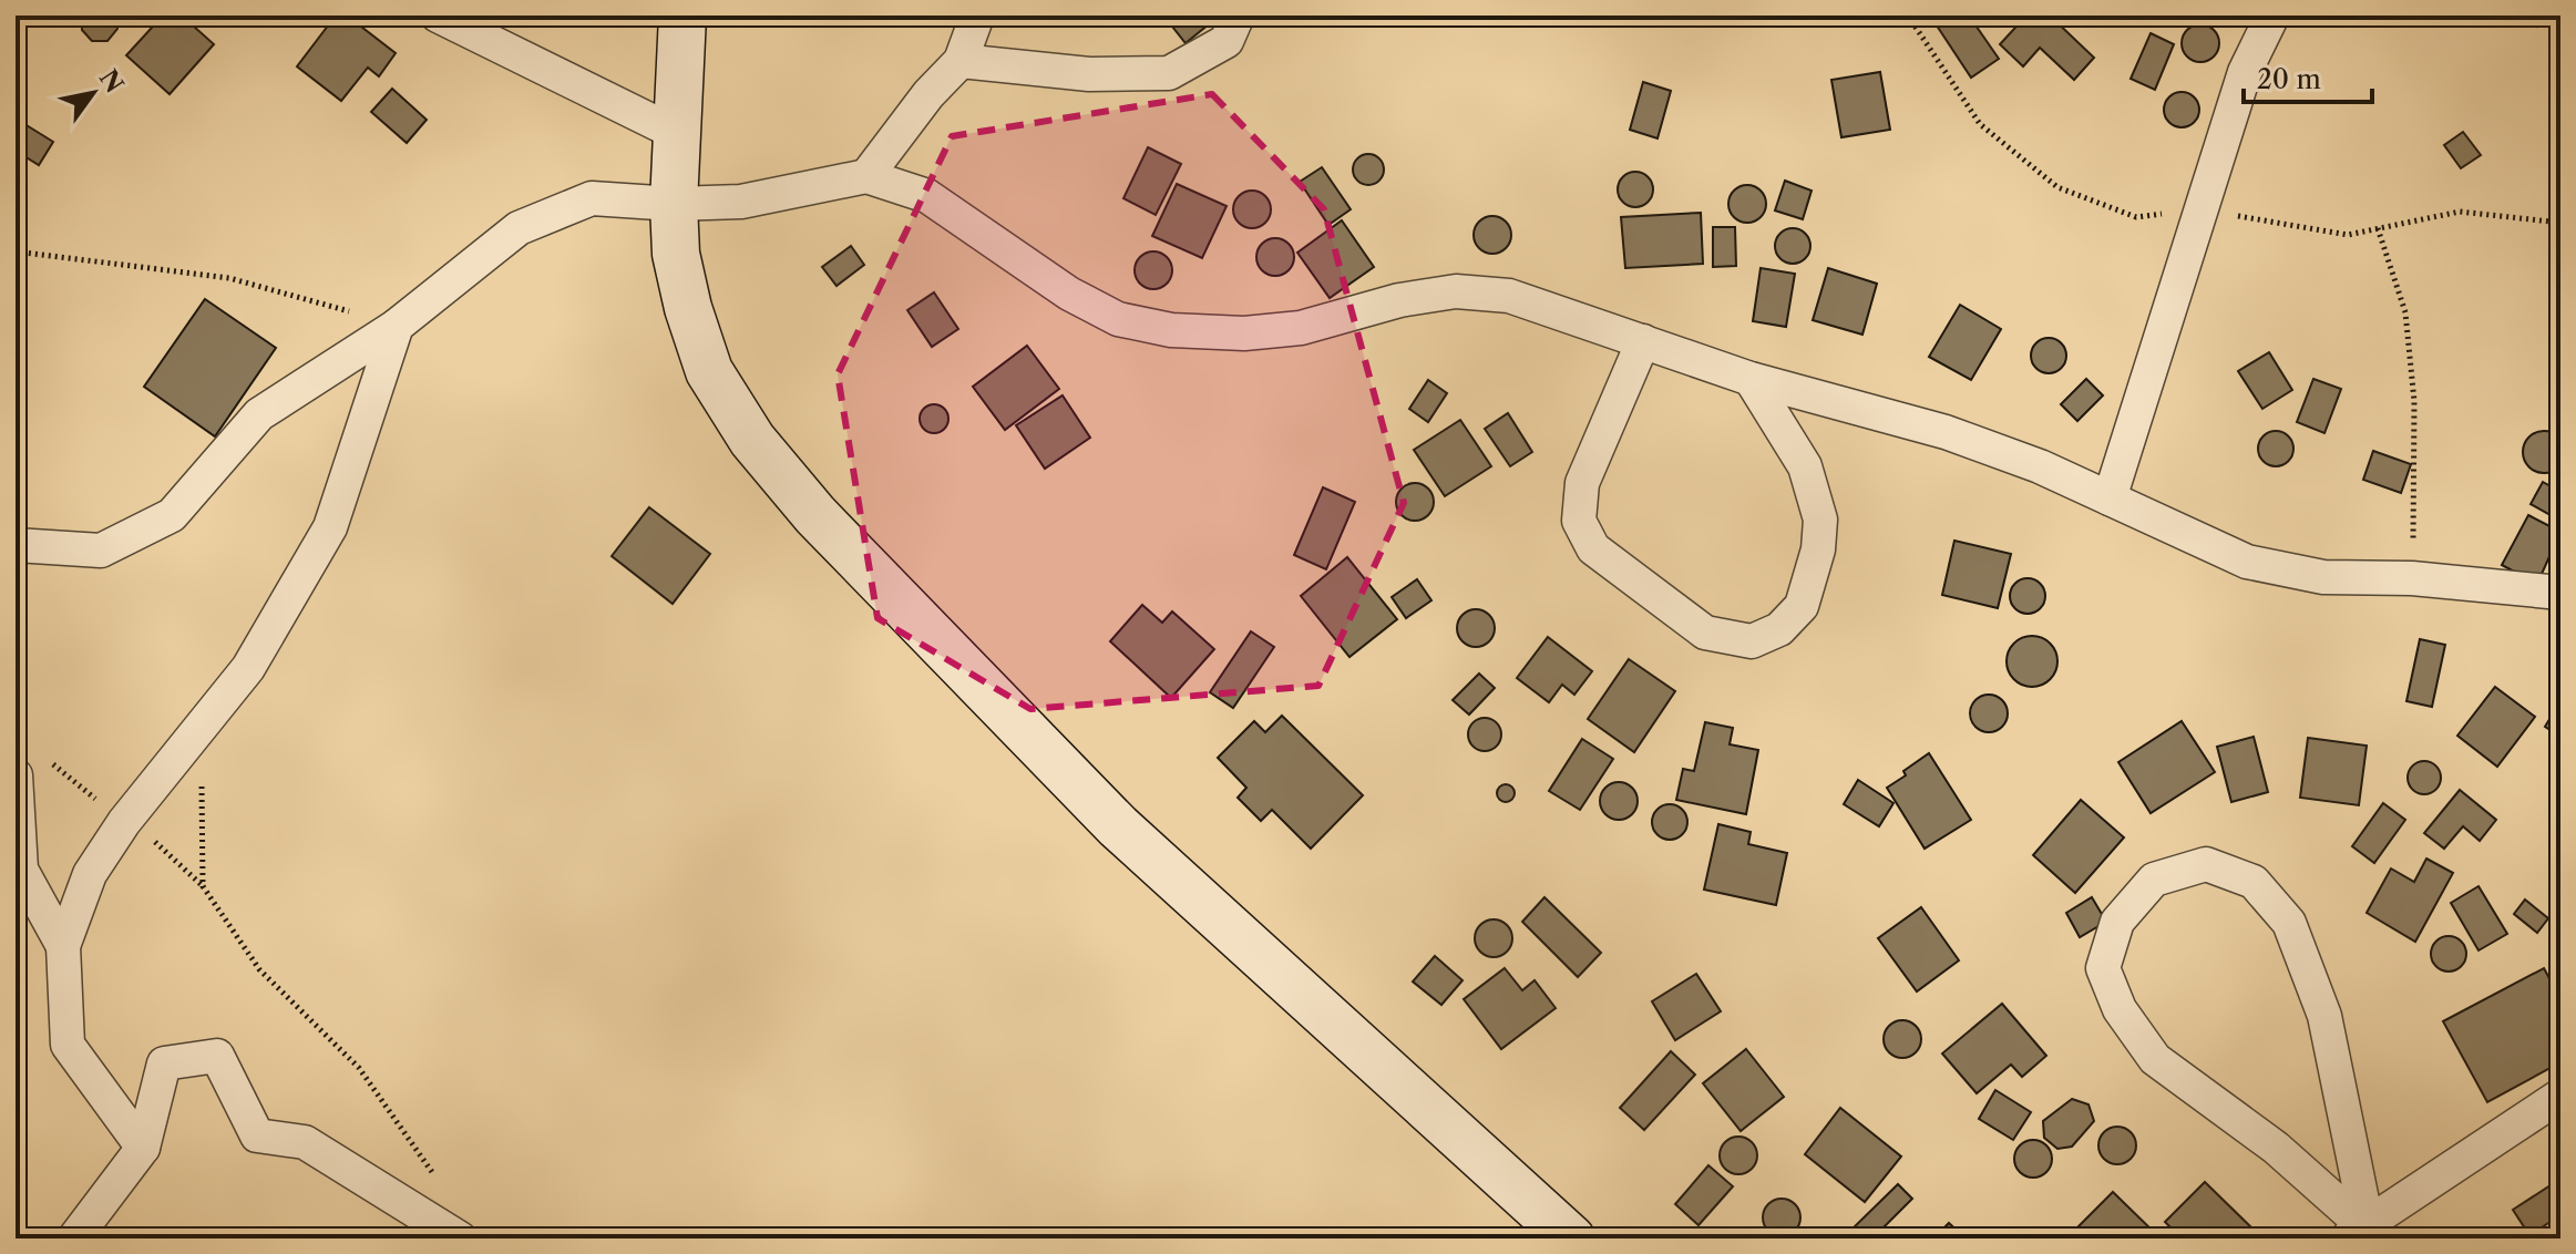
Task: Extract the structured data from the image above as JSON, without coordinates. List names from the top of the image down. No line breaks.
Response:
{"scale_bar":"20 m","north":"top right"}
